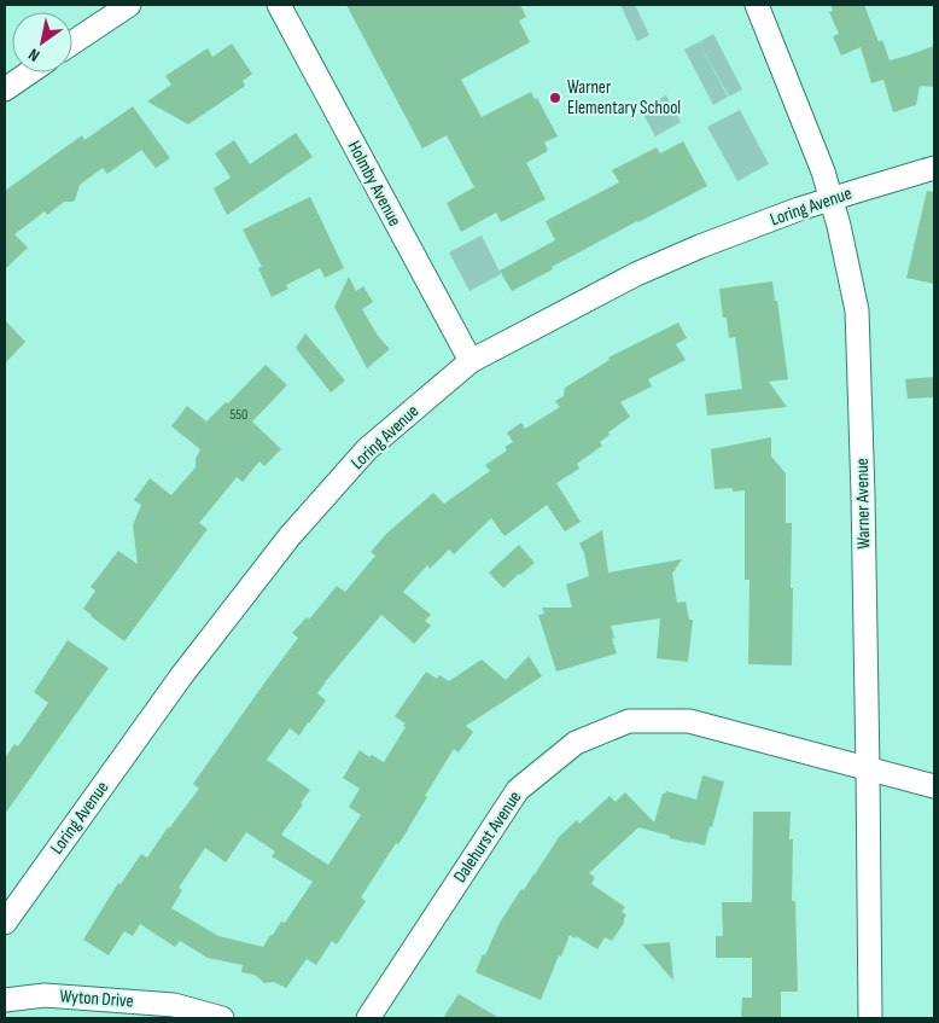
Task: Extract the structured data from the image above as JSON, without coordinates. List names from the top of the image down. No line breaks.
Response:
{"streets":{"street":["Holmby Avenue","Loring Avenue","Warner Avenue","Dalehurst Avenue","Wyton Drive"]},"crossings":[["Holmby Avenue","Loring Avenue"],["Loring Avenue","Warner Avenue"],["Warner Avenue","Dalehurst Avenue"]],"places":["Warner Elementary School"],"house_numbers":["550"],"north":"bottom left"}
